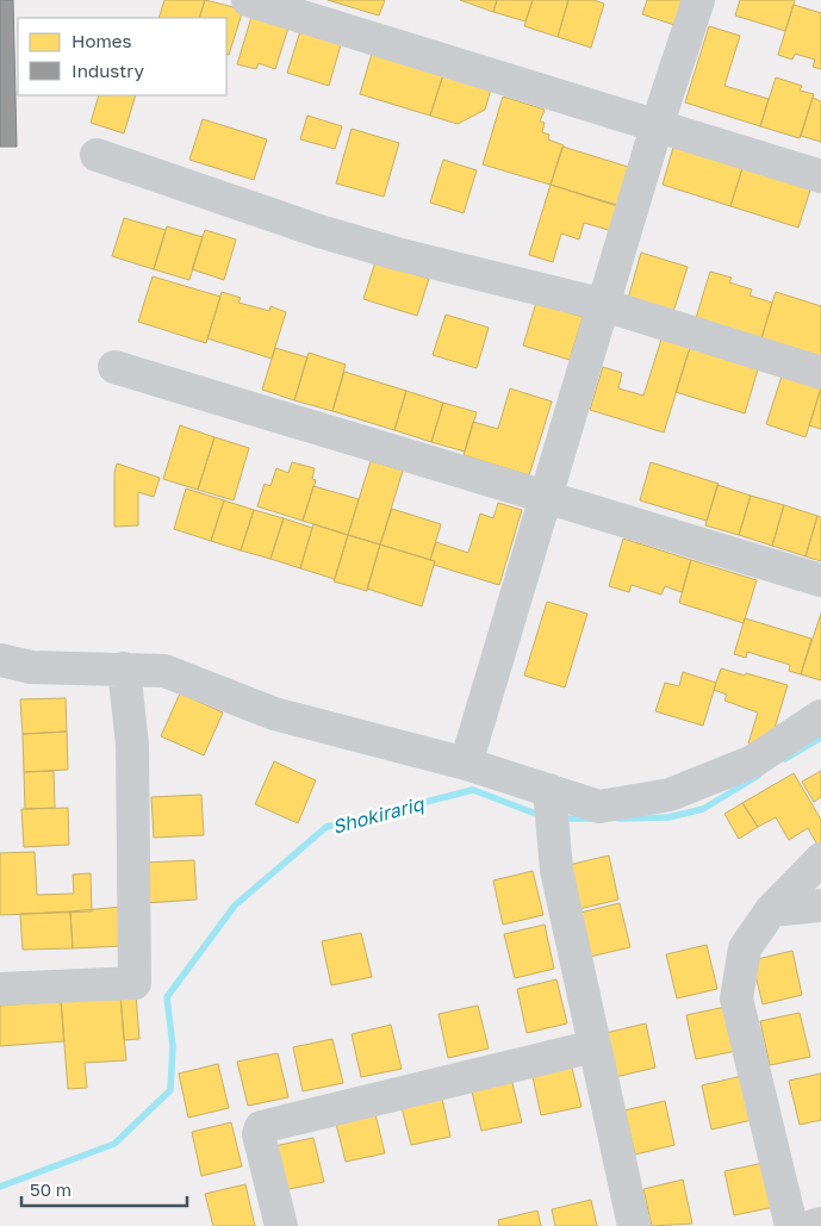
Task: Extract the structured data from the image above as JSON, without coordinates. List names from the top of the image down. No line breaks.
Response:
{"water":["Shokirariq"],"legend":["Homes","Industry"],"scale_bar":"50 m"}
